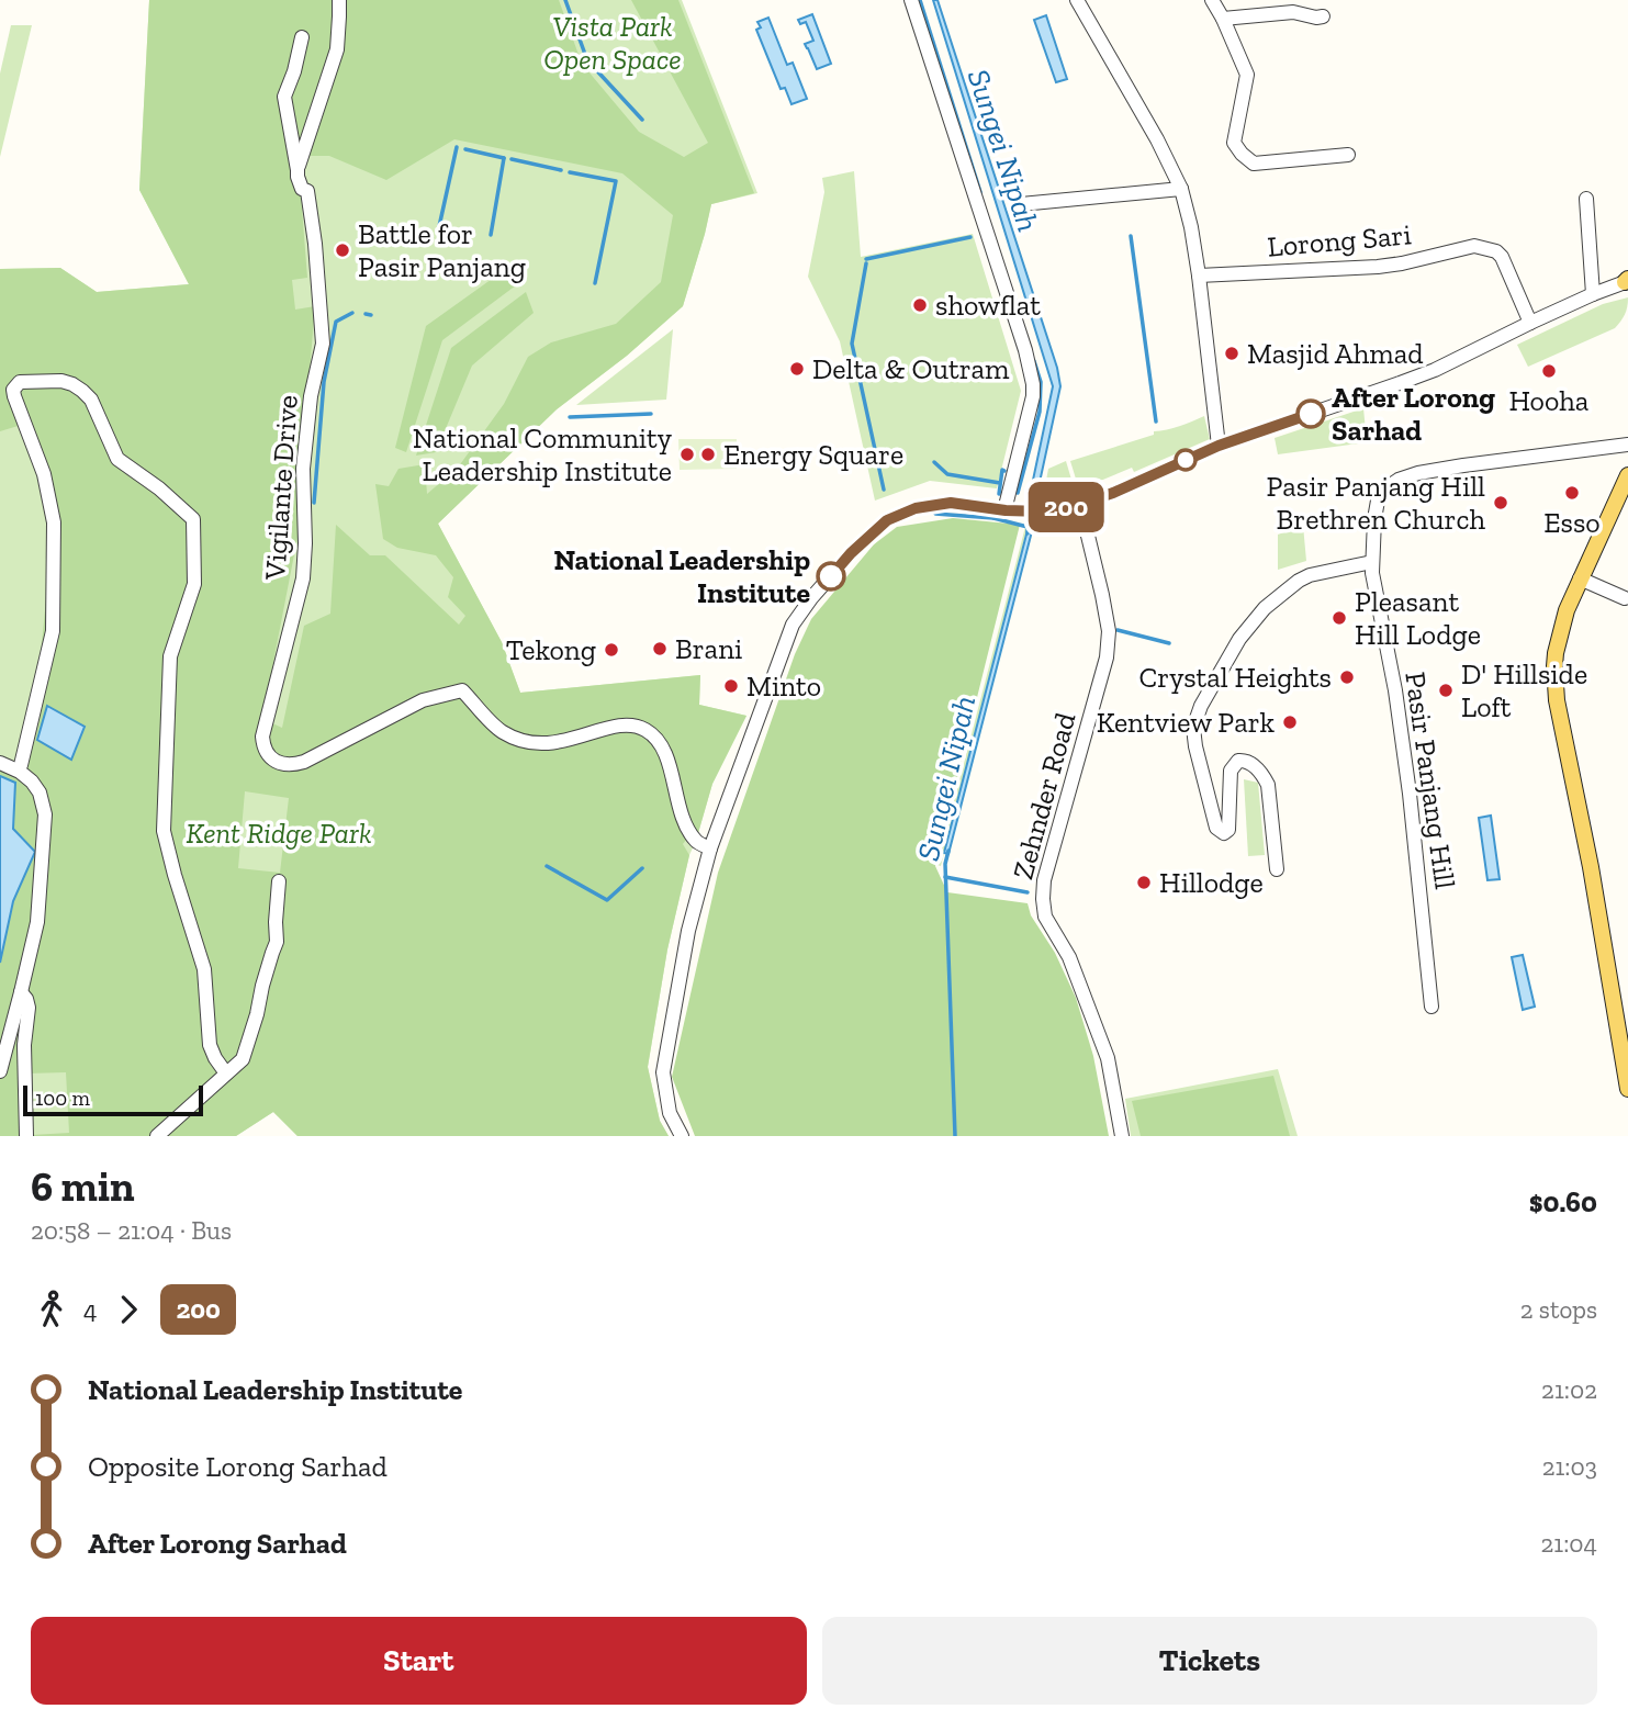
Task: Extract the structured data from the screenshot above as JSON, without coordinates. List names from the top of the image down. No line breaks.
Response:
{"streets":{"street":["Lorong Sari","Vigilante Drive","Pasir Panjang Hill","Zehnder Road"]},"water":["Sungei Nipah"],"parks":["Vista Park Open Space","Kent Ridge Park"],"places":["Battle for Pasir Panjang","showflat","Masjid Ahmad","Delta & Outram","Hooha","After Lorong Sarhad","National Community Leadership Institute","Energy Square","Esso","Pasir Panjang Hill Brethren Church","National Leadership Institute","Pleasant Hill Lodge","Brani","Tekong","Crystal Heights","Minto","D' Hillside Loft","Kentview Park","Hillodge"],"lines":["bus line 200"],"scale_bar":"100 m","page":{"on_map":"200","scale":"100 m","heading":["6 min","20:58 – 21:04 · Bus","$0.60"],"legs":["4","200","2 stops"],"list":[{"name":"National Leadership Institute","value":"21:02"},{"name":"Opposite Lorong Sarhad","value":"21:03"},{"name":"After Lorong Sarhad","value":"21:04"}],"buttons":["Start","Tickets"]}}
